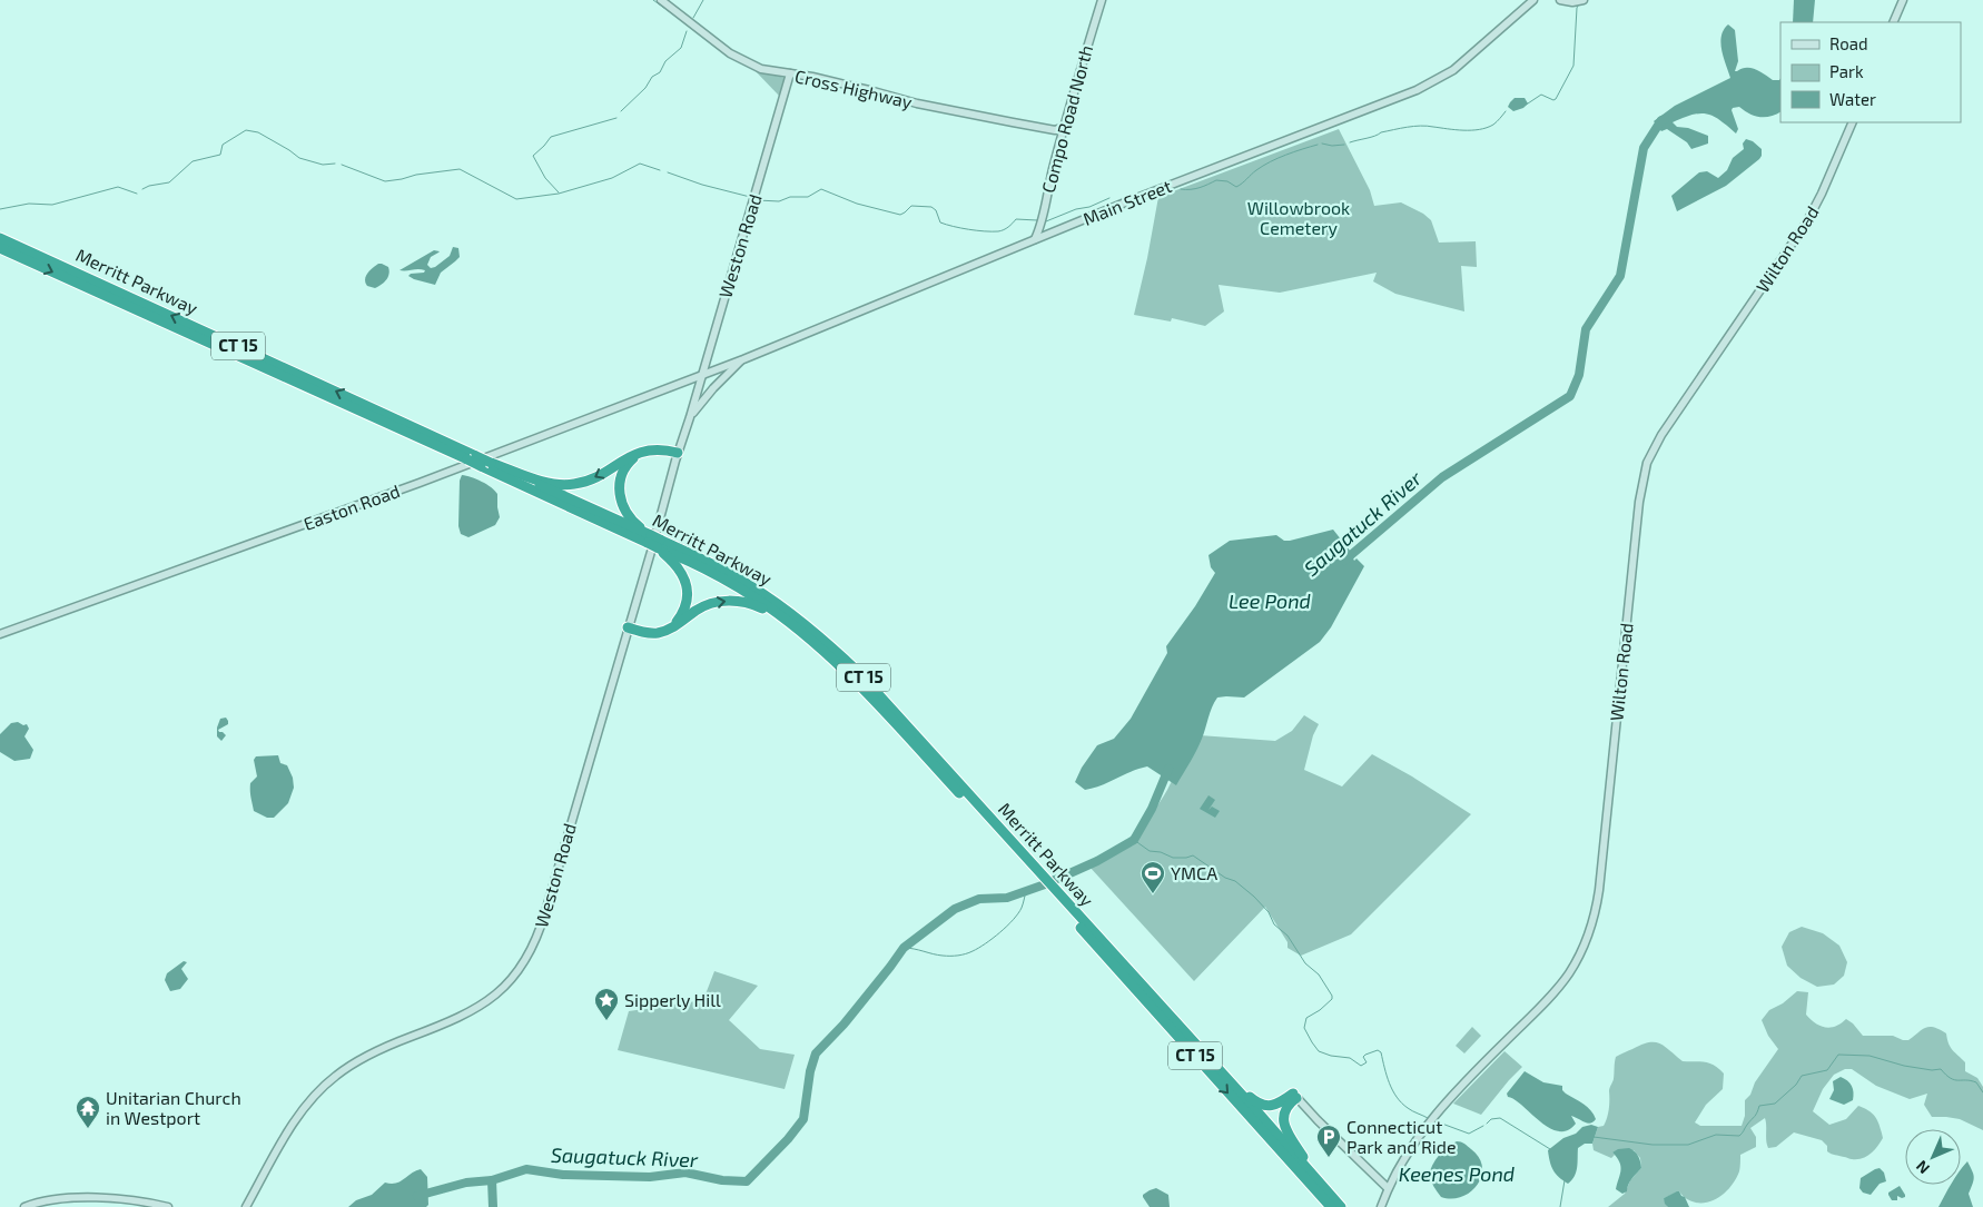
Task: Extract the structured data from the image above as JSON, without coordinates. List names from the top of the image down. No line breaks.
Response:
{"streets":{"highway":["Merritt Parkway","CT 15"],"main road":["Cross Highway","Compo Road North","Main Street","Weston Road","Wilton Road","Easton Road"]},"crossings":[["Cross Highway","Compo Road North"],["Cross Highway","Weston Road"],["Compo Road North","Main Street"],["Main Street","Weston Road"],["Main Street","Easton Road"],["Weston Road","Easton Road"]],"water":["Saugatuck River","Lee Pond","Keenes Pond"],"parks":["Willowbrook Cemetery"],"places":{"sports":["YMCA"],"place":["Sipperly Hill"],"temple":["Unitarian Church in Westport"],"parking":["Connecticut Park and Ride"]},"legend":["Road","Park","Water"],"north":"bottom left"}
